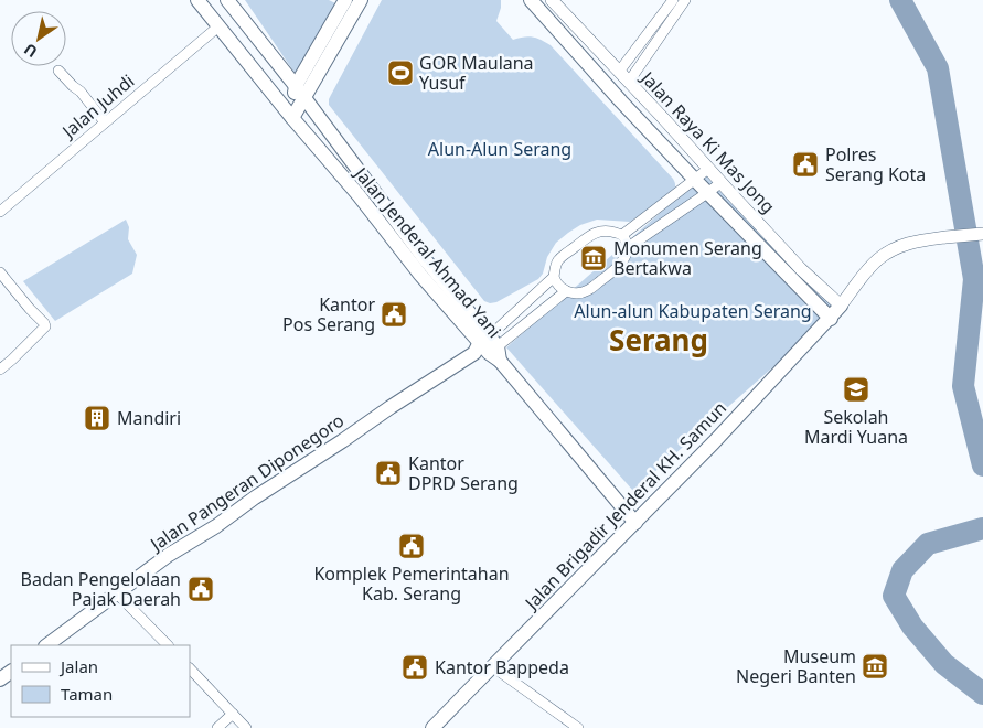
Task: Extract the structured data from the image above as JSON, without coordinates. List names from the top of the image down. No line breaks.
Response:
{"streets":{"main road":["Jalan Jenderal Ahmad Yani","Jalan Pangeran Diponegoro","Jalan Brigadir Jenderal KH. Samun"],"street":["Jalan Juhdi","Jalan Raya Ki Mas Jong"]},"crossings":[["Jalan Juhdi","Jalan Jenderal Ahmad Yani"],["Jalan Raya Ki Mas Jong","Jalan Brigadir Jenderal KH. Samun"],["Jalan Jenderal Ahmad Yani","Jalan Pangeran Diponegoro"],["Jalan Jenderal Ahmad Yani","Jalan Brigadir Jenderal KH. Samun"]],"districts":["Serang"],"parks":["Alun-Alun Serang","Alun-alun Kabupaten Serang"],"places":{"sports":["GOR Maulana Yusuf"],"public building":["Polres Serang Kota","Kantor Pos Serang","Kantor DPRD Serang","Komplek Pemerintahan Kab. Serang","Badan Pengelolaan Pajak Daerah","Kantor Bappeda"],"museum":["Monumen Serang Bertakwa","Museum Negeri Banten"],"school or university":["Sekolah Mardi Yuana"],"building":["Mandiri"]},"legend":["Jalan","Taman"],"north":"bottom left"}
